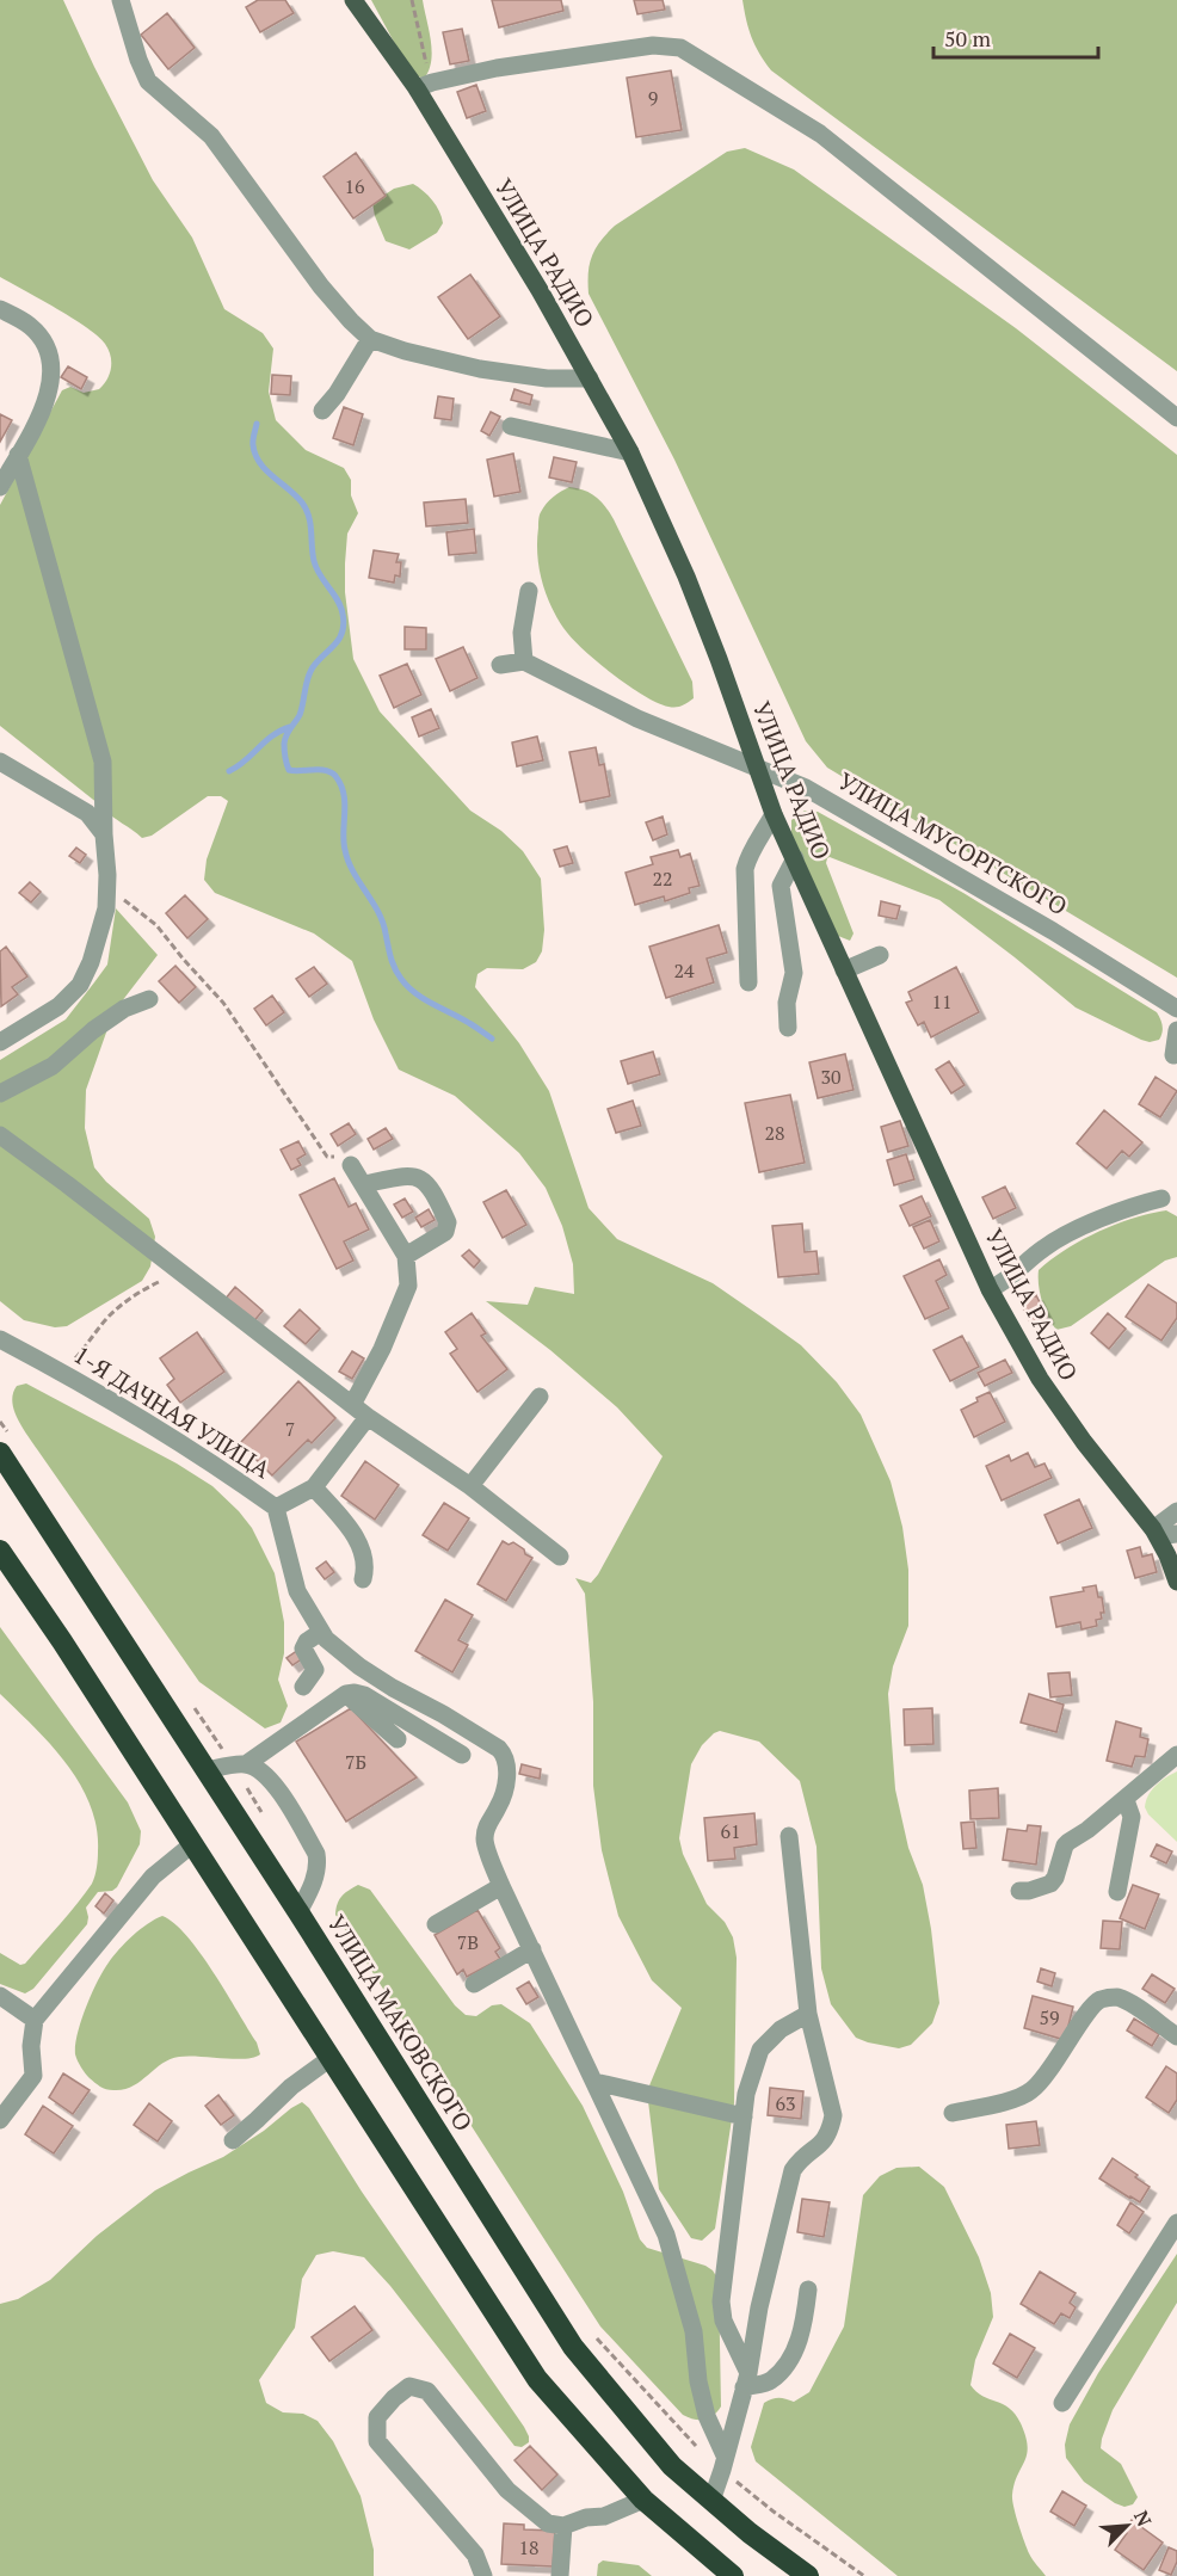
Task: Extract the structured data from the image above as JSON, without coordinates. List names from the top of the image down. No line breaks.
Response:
{"streets":{"highway":["УЛИЦА МАКОВСКОГО"],"main road":["УЛИЦА РАДИО"],"street":["УЛИЦА МУСОРГСКОГО","1-Я ДАЧНАЯ УЛИЦА"]},"crossings":[["УЛИЦА РАДИО","УЛИЦА МУСОРГСКОГО"]],"house_numbers":["9","16","22","24","11","30","28","7","7Б","61","7В","59","63","18"],"scale_bar":"50 m","north":"top right"}
